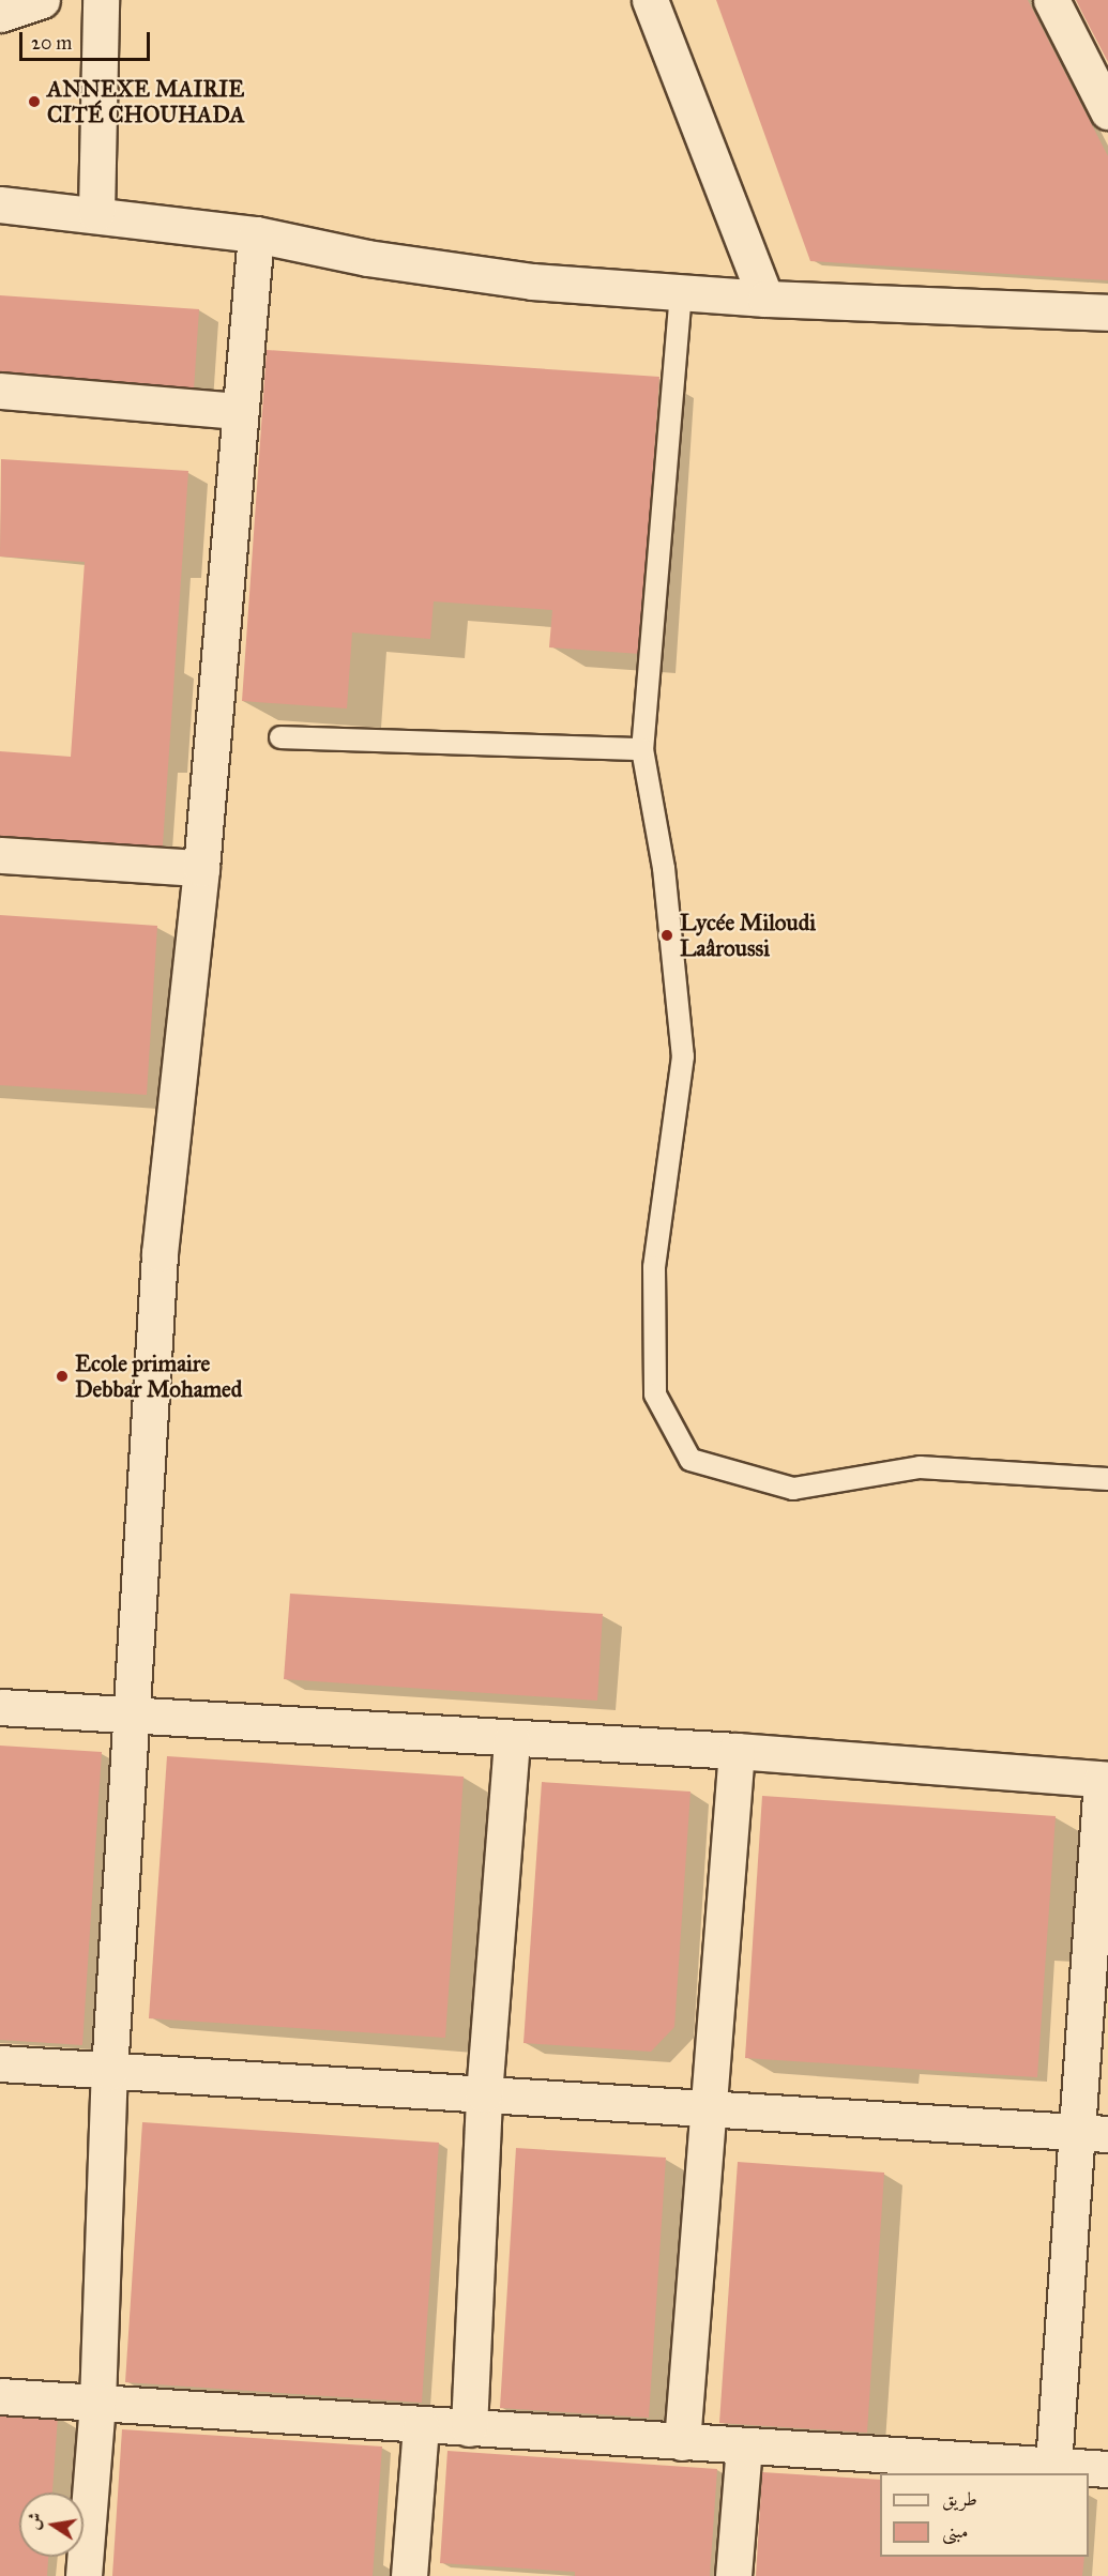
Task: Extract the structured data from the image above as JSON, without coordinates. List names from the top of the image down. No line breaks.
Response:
{"places":["ANNEXE MAIRIE CITÉ CHOUHADA","Lycée Miloudi Laâroussi","Ecole primaire Debbar Mohamed"],"legend":["طريق","مبنى"],"scale_bar":"20 m","north":"left"}
